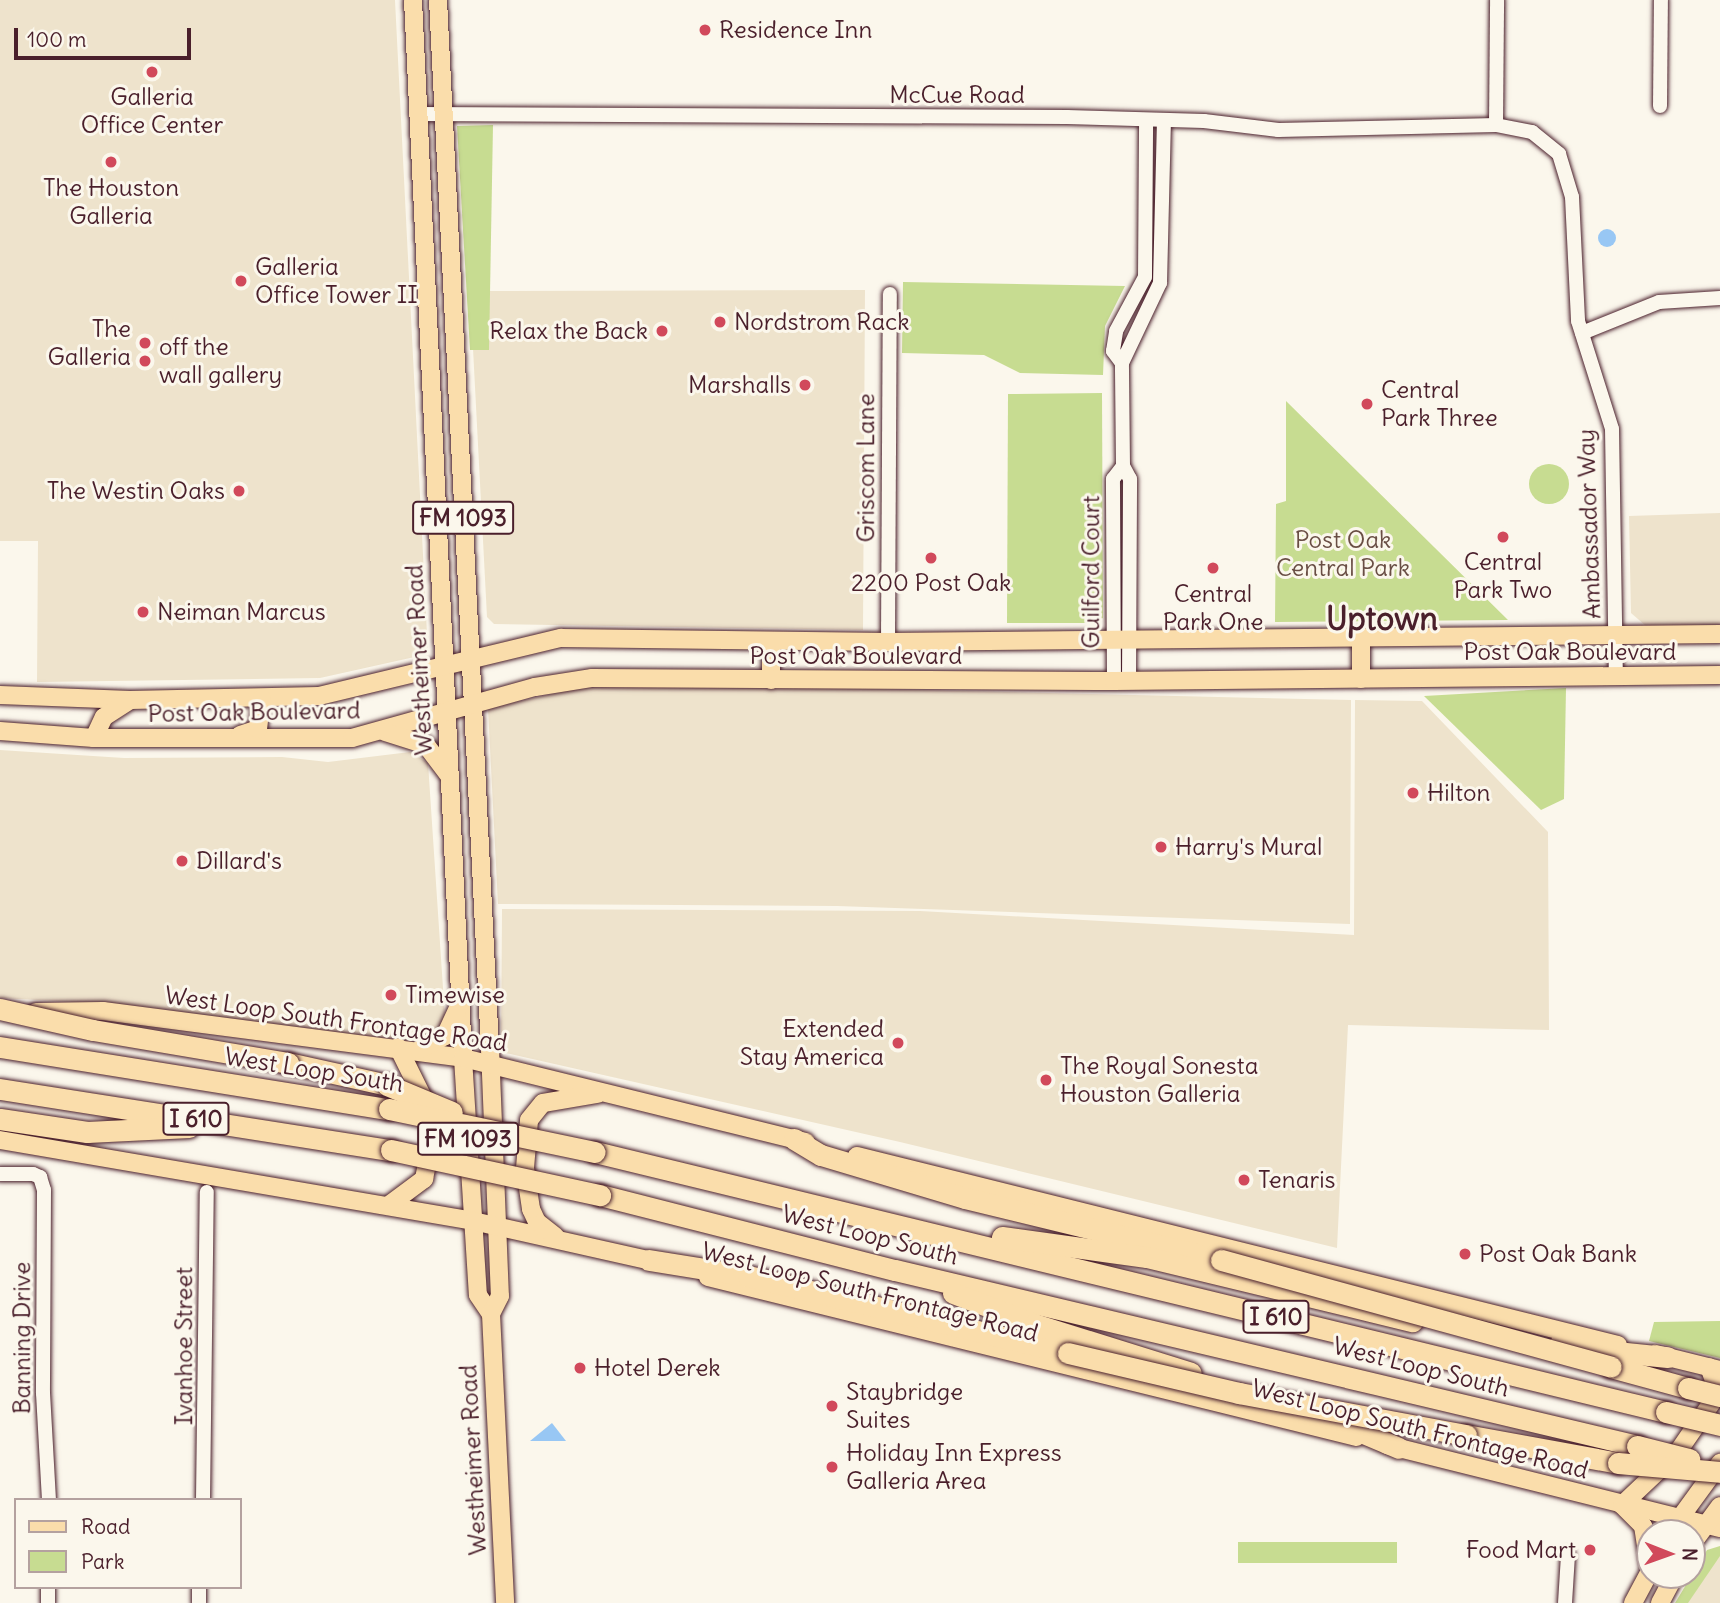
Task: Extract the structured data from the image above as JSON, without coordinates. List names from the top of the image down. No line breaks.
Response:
{"streets":{"highway":["West Loop South","I 610"],"main road":["FM 1093","Post Oak Boulevard","Westheimer Road","West Loop South Frontage Road"],"street":["McCue Road","Griscom Lane","Ambassador Way","Guilford Court","Banning Drive","Ivanhoe Street"]},"crossings":[["McCue Road","Ambassador Way"],["McCue Road","Guilford Court"],["McCue Road","Westheimer Road"],["Griscom Lane","Post Oak Boulevard"],["Ambassador Way","Post Oak Boulevard"],["Guilford Court","Post Oak Boulevard"],["Post Oak Boulevard","Westheimer Road"],["Westheimer Road","West Loop South Frontage Road"]],"districts":["Uptown"],"parks":["Post Oak Central Park"],"places":["Residence Inn","Galleria Office Center","The Houston Galleria","Galleria Office Tower II","Nordstrom Rack","Relax the Back","The Galleria","off the wall gallery","Marshalls","Central Park Three","The Westin Oaks","Central Park Two","2200 Post Oak","Central Park One","Neiman Marcus","Hilton","Harry's Mural","Dillard's","Timewise","Extended Stay America","The Royal Sonesta Houston Galleria","Tenaris","Post Oak Bank","Hotel Derek","Staybridge Suites","Holiday Inn Express Galleria Area","Food Mart"],"legend":["Road","Park"],"scale_bar":"100 m","north":"right"}
